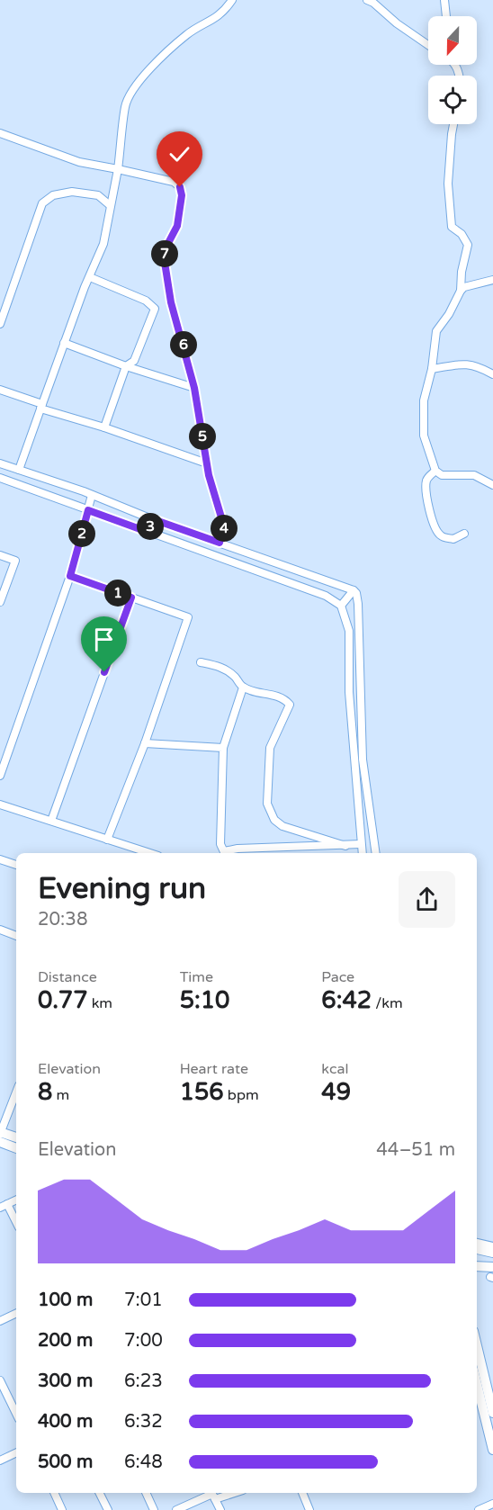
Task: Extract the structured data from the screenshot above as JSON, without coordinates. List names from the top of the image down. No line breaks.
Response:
{"north":"bottom","page":{"pins":["7","6","5","3","4","2","1"],"heading":["Evening run","20:38"],"stats":[["Distance","0.77 km"],["Time","5:10"],["Pace","6:42 /km"],["Elevation","8 m"],["Heart rate","156 bpm"],["kcal","49"]],"chart":["Elevation","44–51 m"],"list":[{"name":"100 m","note":"7:01"},{"name":"200 m","note":"7:00"},{"name":"300 m","note":"6:23"},{"name":"400 m","note":"6:32"},{"name":"500 m","note":"6:48"}]}}
